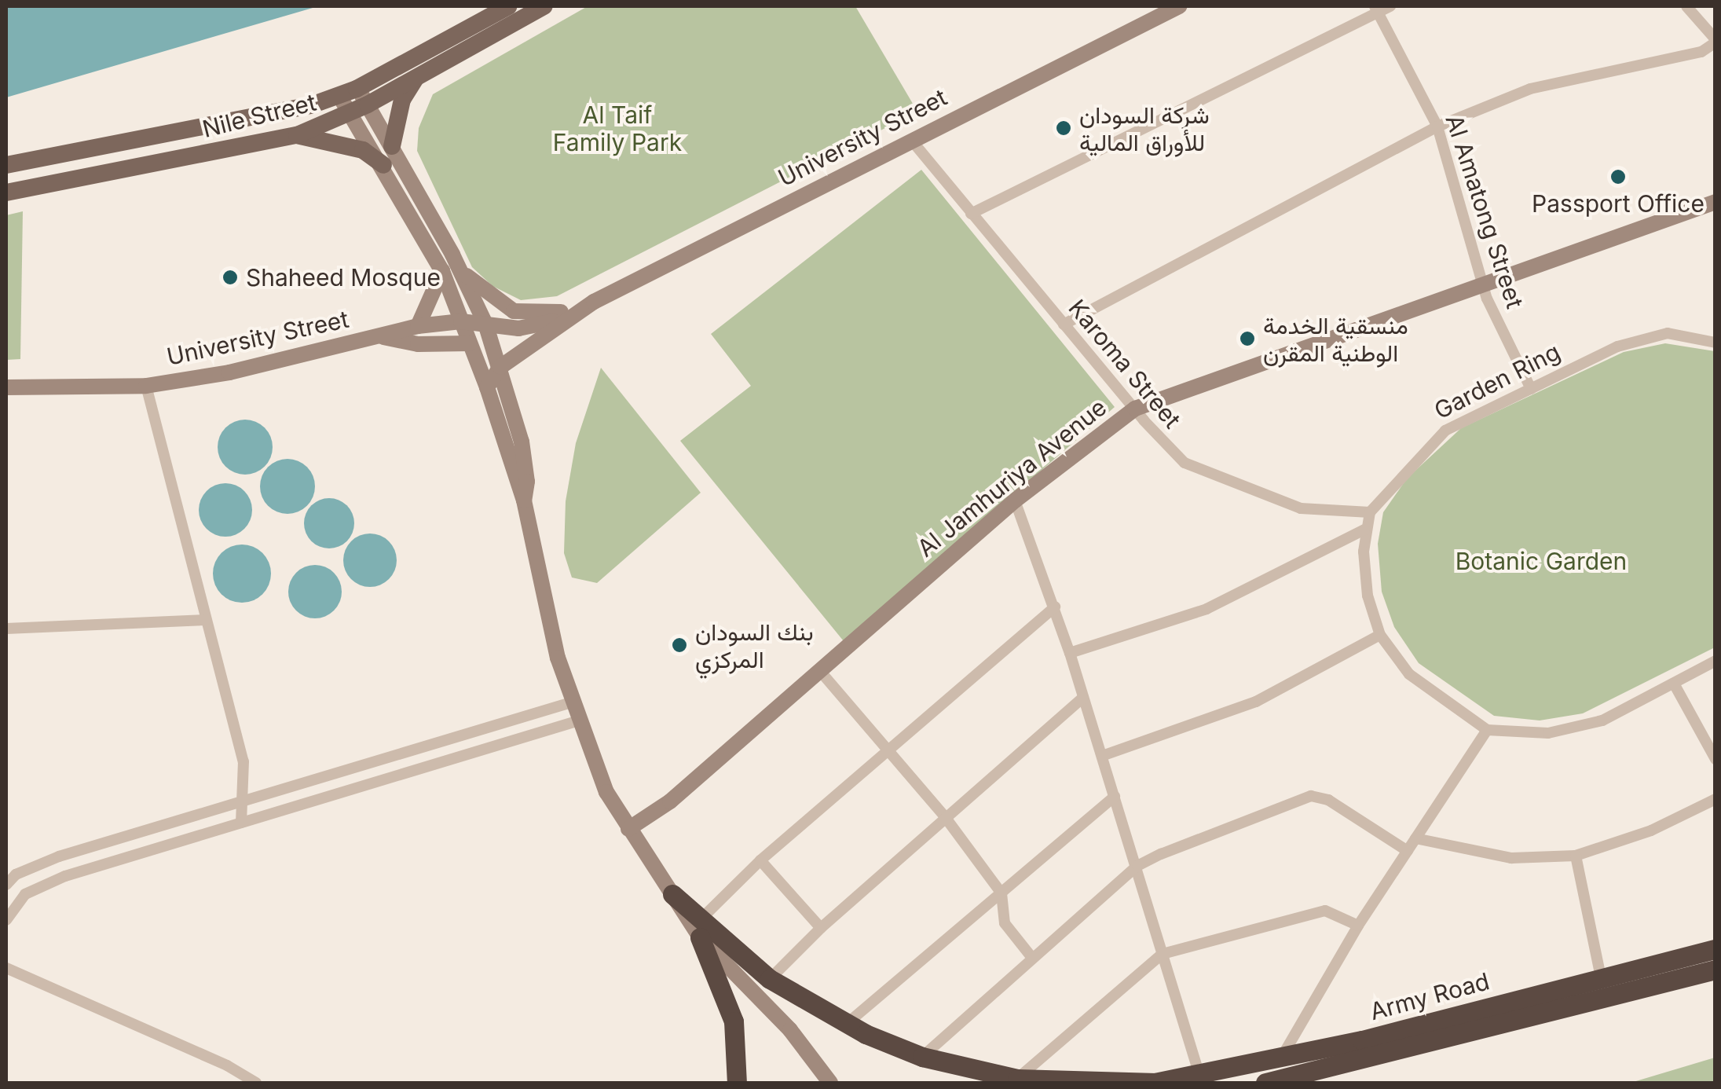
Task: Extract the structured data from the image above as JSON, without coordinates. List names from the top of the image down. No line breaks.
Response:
{"streets":{"highway":["Army Road"],"main road":["Nile Street","University Street","Al Jamhuriya Avenue"],"street":["Al Amatong Street","Karoma Street","Garden Ring"]},"crossings":[["University Street","Karoma Street"],["Al Amatong Street","Garden Ring"],["Al Amatong Street","Al Jamhuriya Avenue"],["Karoma Street","Garden Ring"],["Karoma Street","Al Jamhuriya Avenue"]],"parks":["Al Taif Family Park","Botanic Garden"],"places":["شركة السودان للأوراق المالية","Passport Office","Shaheed Mosque","منسقية الخدمة الوطنية المقرن","بنك السودان المركزي"]}
